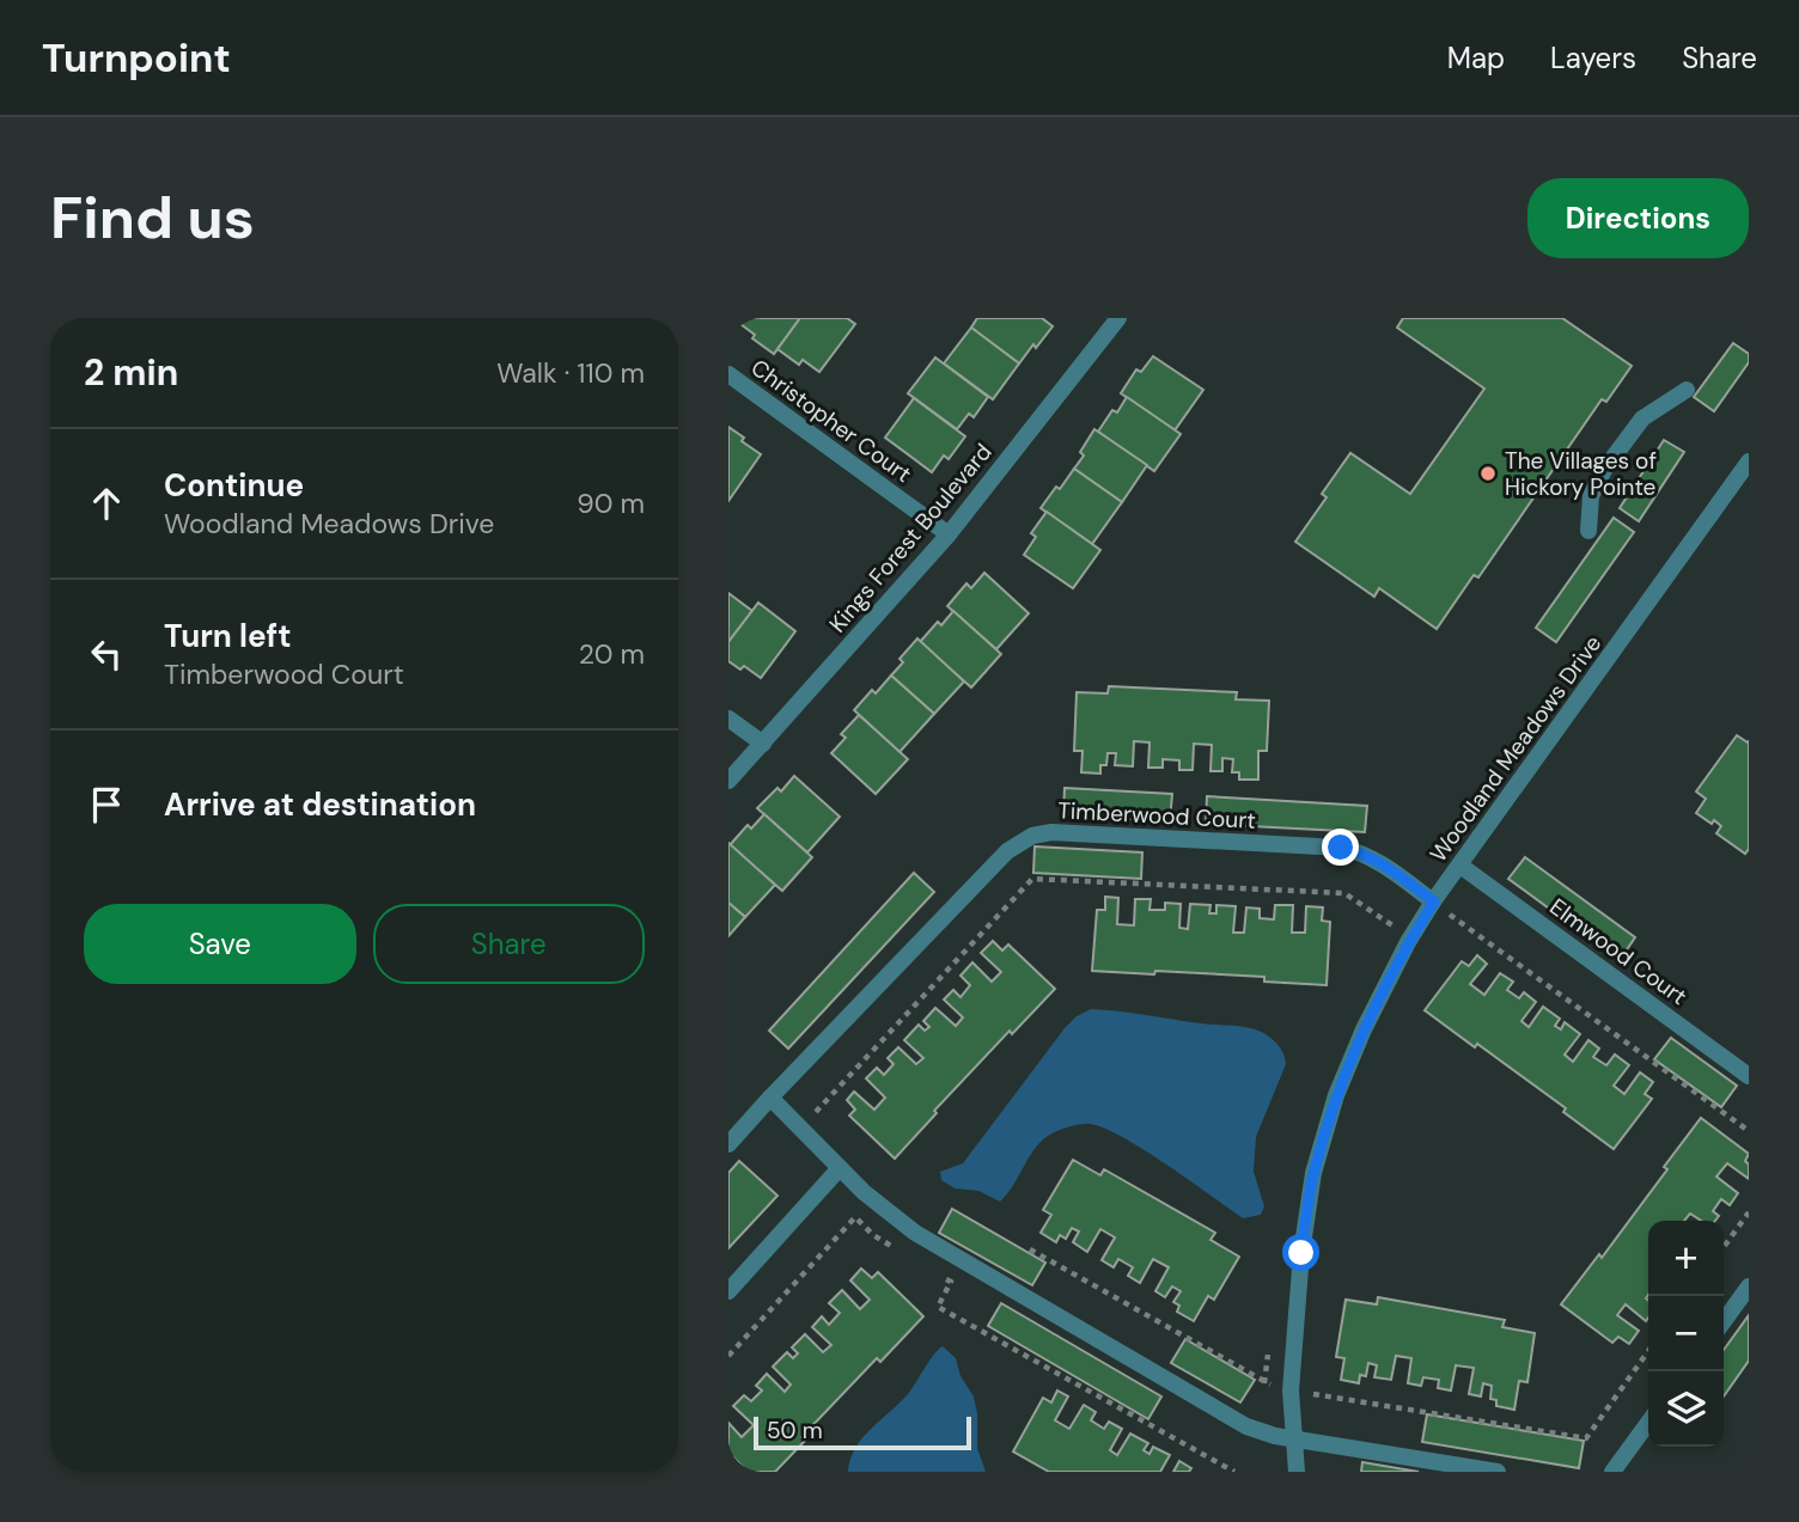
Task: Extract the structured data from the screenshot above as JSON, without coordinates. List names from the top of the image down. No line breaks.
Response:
{"streets":{"street":["Christopher Court","Kings Forest Boulevard","Woodland Meadows Drive","Timberwood Court","Elmwood Court"]},"crossings":[["Christopher Court","Kings Forest Boulevard"],["Woodland Meadows Drive","Timberwood Court"],["Woodland Meadows Drive","Elmwood Court"]],"places":["The Villages of Hickory Pointe"],"scale_bar":"50 m","page":{"header":"Turnpoint","nav":["Map","Layers","Share"],"buttons":["Directions",["Save","Share"]],"title":"Find us","heading":["2 min","Walk · 110 m"],"list":[["Continue","Woodland Meadows Drive","90 m"],["Turn left","Timberwood Court","20 m"],"Arrive at destination"],"map_buttons":["+","−"],"scale":"50 m"}}
